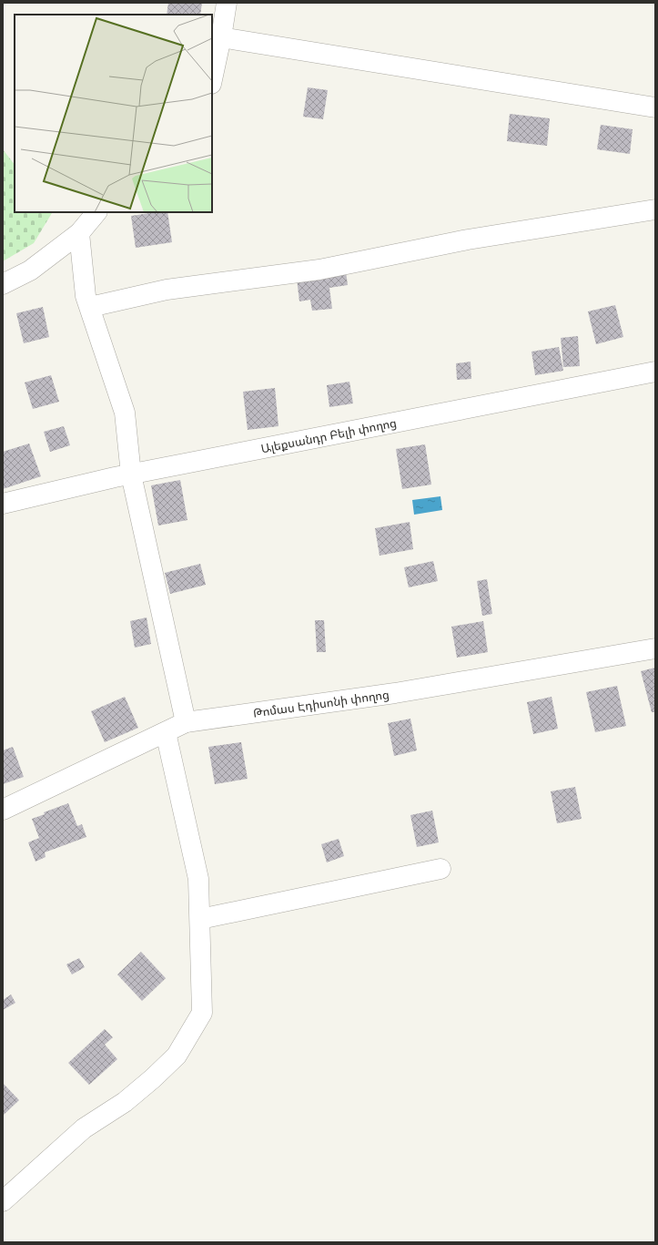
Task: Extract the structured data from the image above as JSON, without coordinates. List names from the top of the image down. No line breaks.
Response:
{"streets":{"street":["Ալեքսանդր Բելի փողոց","Թոմաս Էդիսոնի փողոց"]}}
